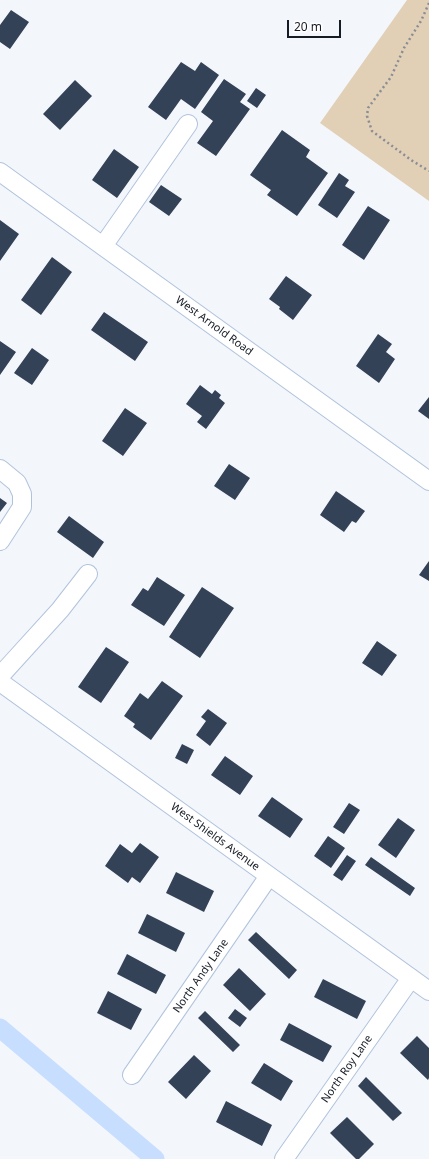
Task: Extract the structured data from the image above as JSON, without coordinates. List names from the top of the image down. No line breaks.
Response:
{"streets":{"street":["West Arnold Road","West Shields Avenue","North Andy Lane","North Roy Lane"]},"crossings":[["West Shields Avenue","North Andy Lane"],["West Shields Avenue","North Roy Lane"]],"scale_bar":"20 m"}
